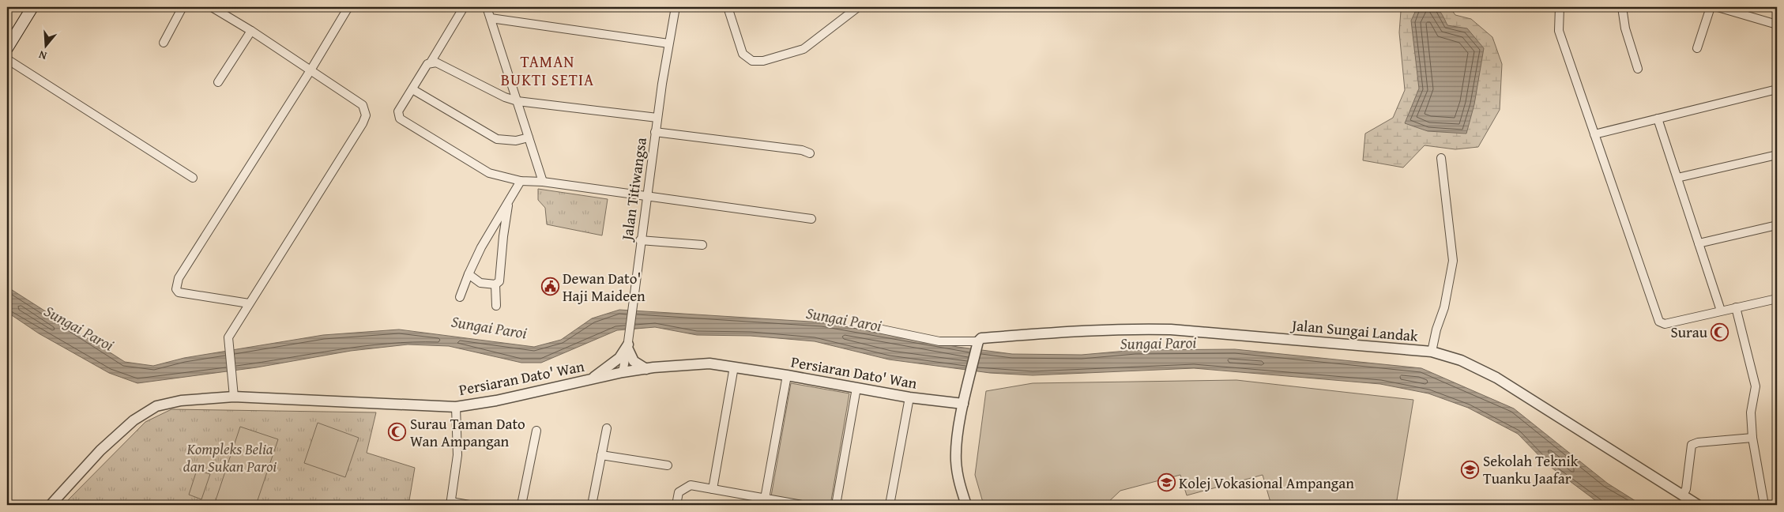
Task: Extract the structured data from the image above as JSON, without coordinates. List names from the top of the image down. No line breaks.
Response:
{"streets":{"street":["Jalan Titiwangsa","Jalan Sungai Landak","Persiaran Dato' Wan"]},"crossings":[["Jalan Titiwangsa","Persiaran Dato' Wan"]],"districts":["TAMAN BUKTI SETIA"],"water":["Sungai Paroi"],"parks":["Kompleks Belia dan Sukan Paroi"],"places":{"public building":["Dewan Dato' Haji Maideen"],"mosque":["Surau","Surau Taman Dato Wan Ampangan"],"school or university":["Sekolah Teknik Tuanku Jaafar","Kolej Vokasional Ampangan"]},"north":"bottom"}
